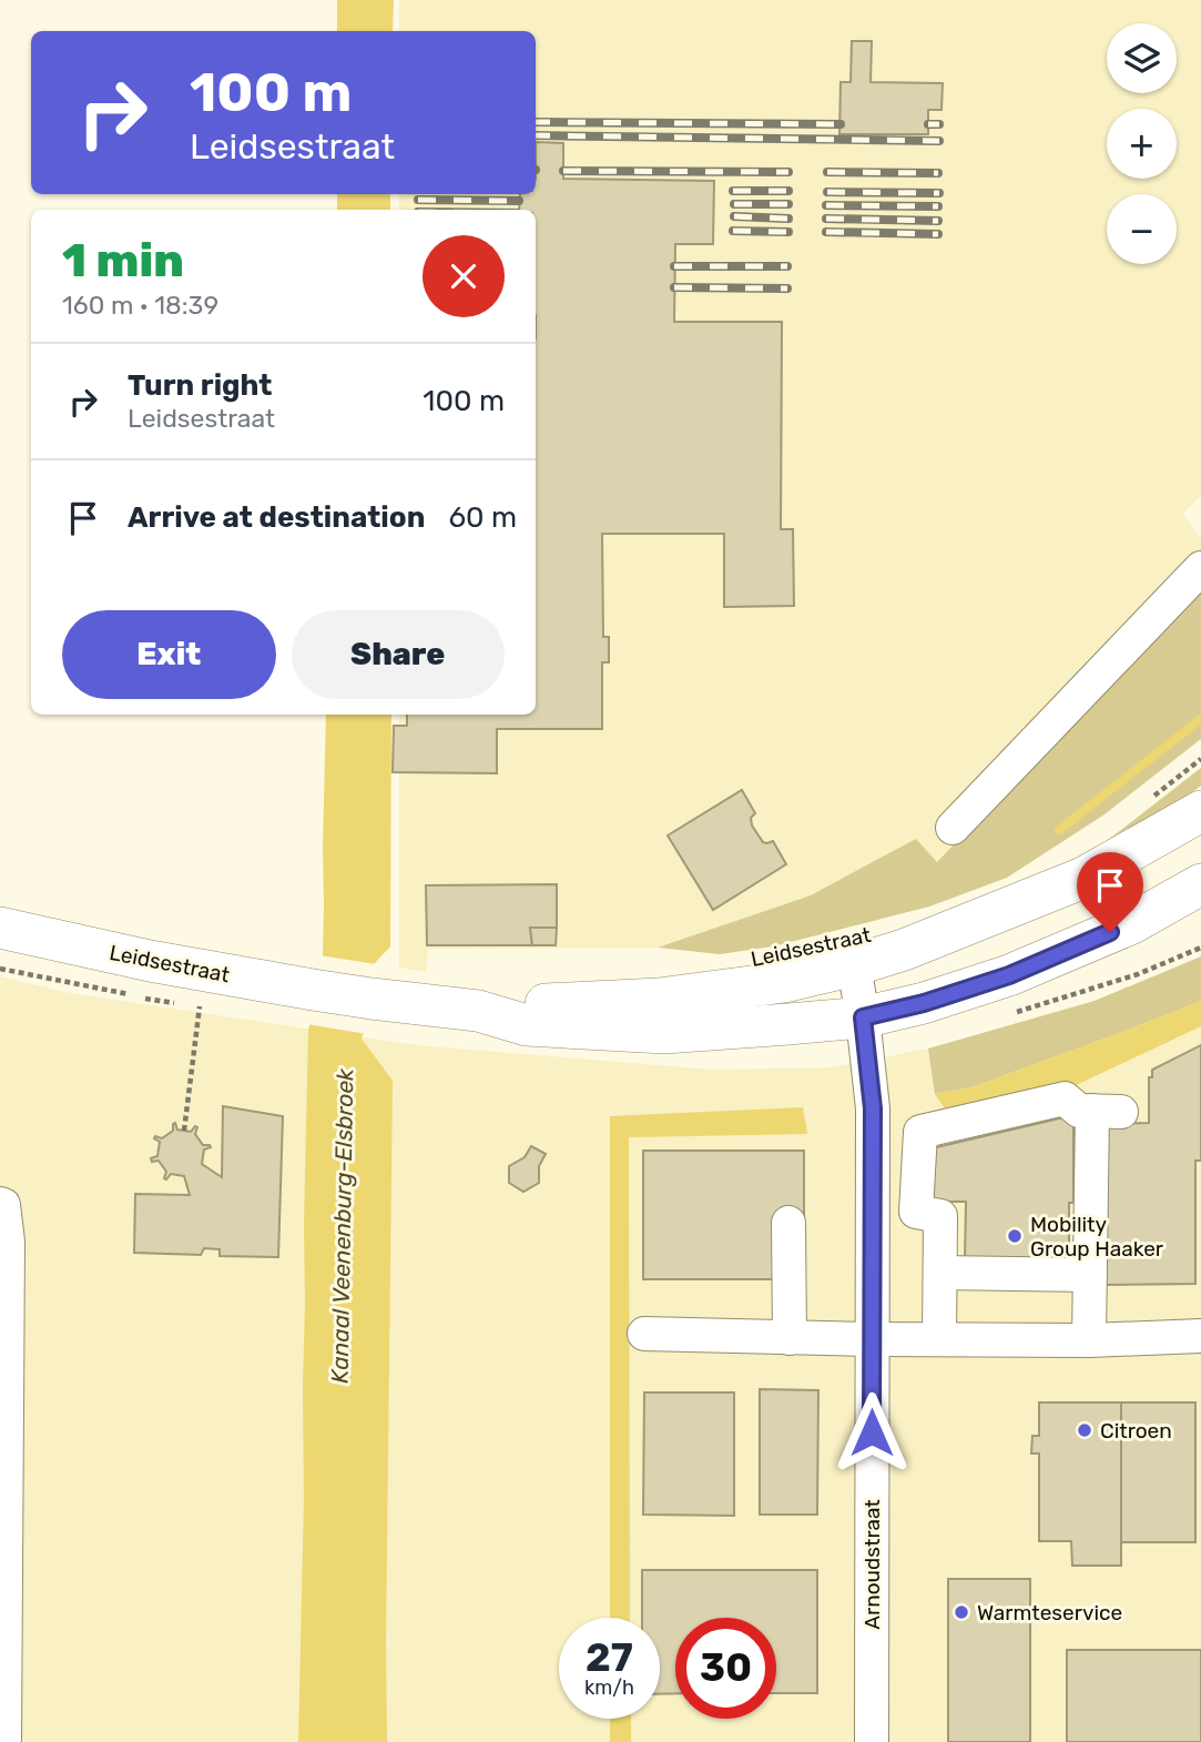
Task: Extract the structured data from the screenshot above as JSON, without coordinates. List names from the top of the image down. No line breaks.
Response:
{"streets":{"main road":["Leidsestraat"],"street":["Arnoudstraat"]},"crossings":[["Leidsestraat","Arnoudstraat"]],"water":["Kanaal Veenenburg-Elsbroek"],"places":["Mobility Group Haaker","Citroen","Warmteservice"],"page":{"map_buttons":["+","−"],"turn":["100 m","Leidsestraat"],"heading":["1 min","160 m · 18:39"],"list":[{"name":"Turn right","note":"Leidsestraat","value":"100 m"},{"name":"Arrive at destination","value":"60 m"}],"buttons":["Exit","Share"],"speed":"27 km/h","limit":"30"}}
